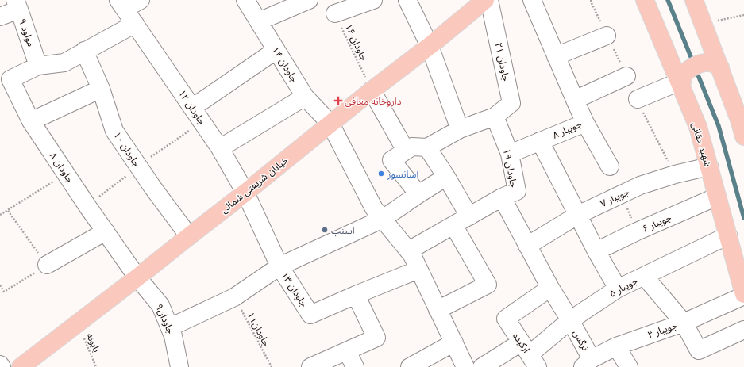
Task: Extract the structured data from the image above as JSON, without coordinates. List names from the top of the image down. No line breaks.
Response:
{"streets":{"main road":["شهید حقانی","خیابان شریعتی شمالی"],"street":["مولود ۹","جاودان ۲۱","جاودان ۱۴","جاودان ۱۲","جویبار ۸","جاودان ۱۰","جاودان ۸","جاودان ۱۹","جویبار ۷","جویبار ۶","جویبار ۵","جاودان ۱۳","جاودان۹","جویبار ۴","نرگس","ارکیده"],"path":["جاودان ۱۶","جاودان۱۱","بابونه"]},"crossings":[["مولود ۹","جاودان ۸"],["جاودان ۱۶","خیابان شریعتی شمالی"],["جاودان ۲۱","جاودان ۱۹"],["جاودان ۱۴","خیابان شریعتی شمالی"],["جاودان ۱۲","خیابان شریعتی شمالی"],["جاودان ۱۲","جاودان ۱۳"],["جویبار ۸","جاودان ۱۹"],["شهید حقانی","جویبار ۷"],["شهید حقانی","جویبار ۶"],["شهید حقانی","جویبار ۵"],["شهید حقانی","جویبار ۴"],["جاودان ۱۰","خیابان شریعتی شمالی"],["جاودان ۸","خیابان شریعتی شمالی"],["جاودان ۸","جاودان۹"],["جاودان ۱۹","جویبار ۷"],["جاودان ۱۹","جویبار ۵"],["جاودان ۱۹","نرگس"],["جاودان ۱۹","ارکیده"],["خیابان شریعتی شمالی","جاودان ۱۳"],["خیابان شریعتی شمالی","جاودان۹"],["خیابان شریعتی شمالی","بابونه"],["جویبار ۵","نرگس"],["جویبار ۵","ارکیده"],["جویبار ۴","نرگس"]],"places":{"health":["داروخانه معافی"],"other":["آسانسور","اسنپ"]}}
